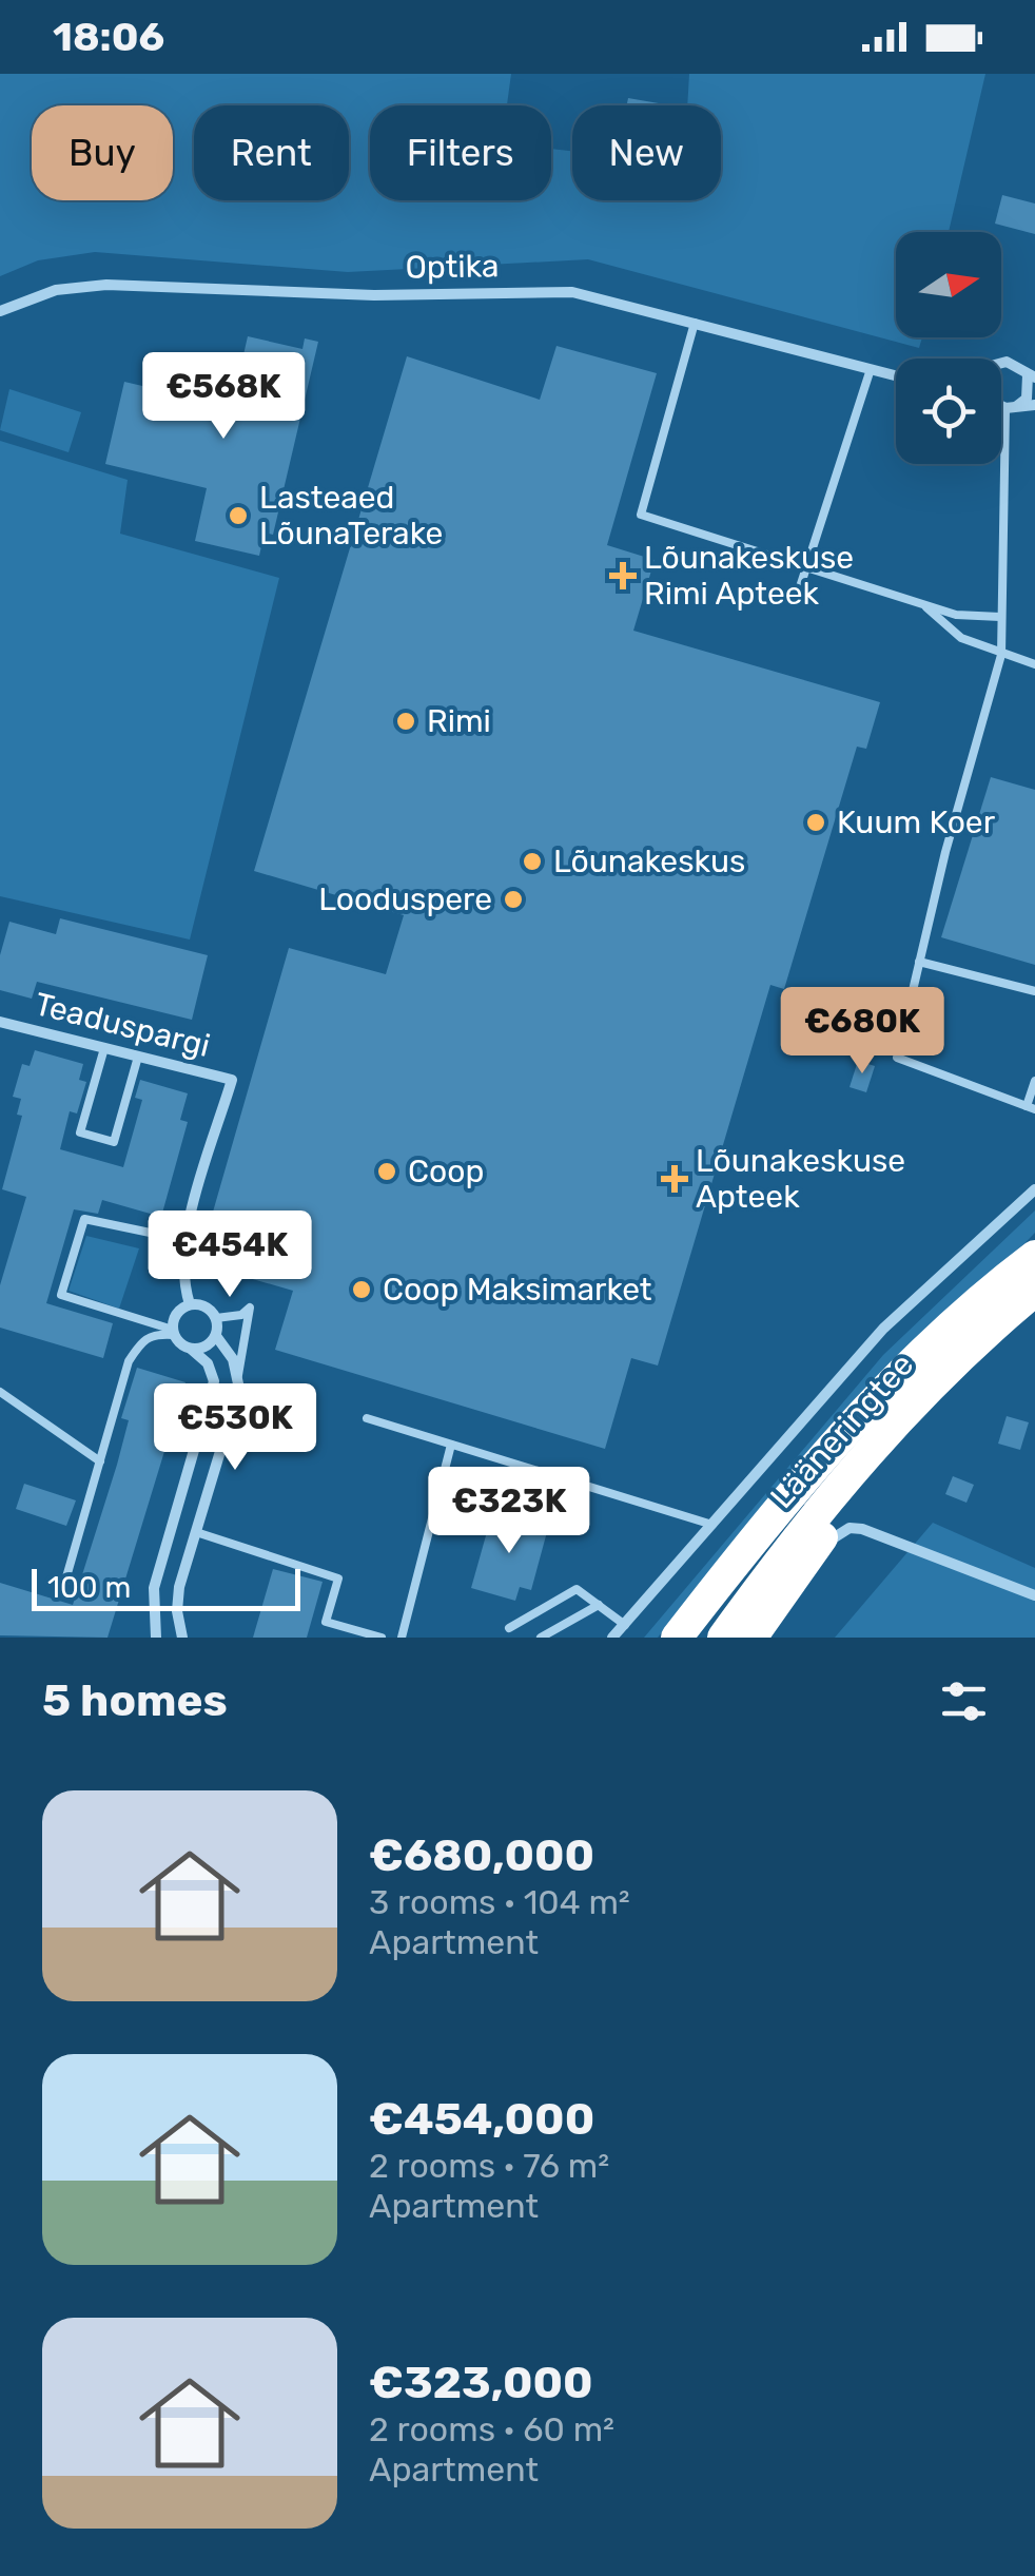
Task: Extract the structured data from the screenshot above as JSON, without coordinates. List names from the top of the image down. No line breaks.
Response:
{"streets":{"highway":["Lääneringtee"],"street":["Optika","Teaduspargi"]},"places":{"other":["Lasteaed LõunaTerake","Rimi","Kuum Koer","Lõunakeskus","Looduspere","Coop","Coop Maksimarket"],"health":["Lõunakeskuse Rimi Apteek","Lõunakeskuse Apteek"]},"scale_bar":"100 m","north":"right","page":{"status":"18:06","chip":["Buy","Rent","Filters","New"],"price":["€568K","€680K","€454K","€530K","€323K"],"scale":"100 m","heading":"5 homes","list":[{"name":"€680,000","note":"3 rooms · 104 m² · Apartment"},{"name":"€454,000","note":"2 rooms · 76 m² · Apartment"},{"name":"€323,000","note":"2 rooms · 60 m² · Apartment"}]}}
